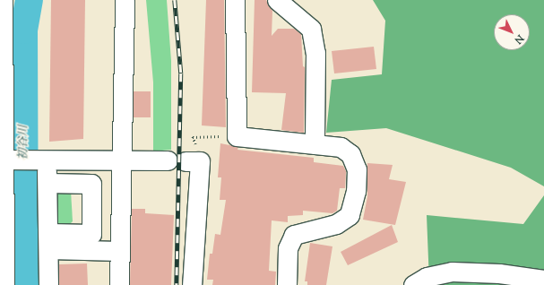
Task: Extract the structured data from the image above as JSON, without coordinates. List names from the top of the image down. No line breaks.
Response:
{"water":["初谷川"],"north":"bottom right"}
